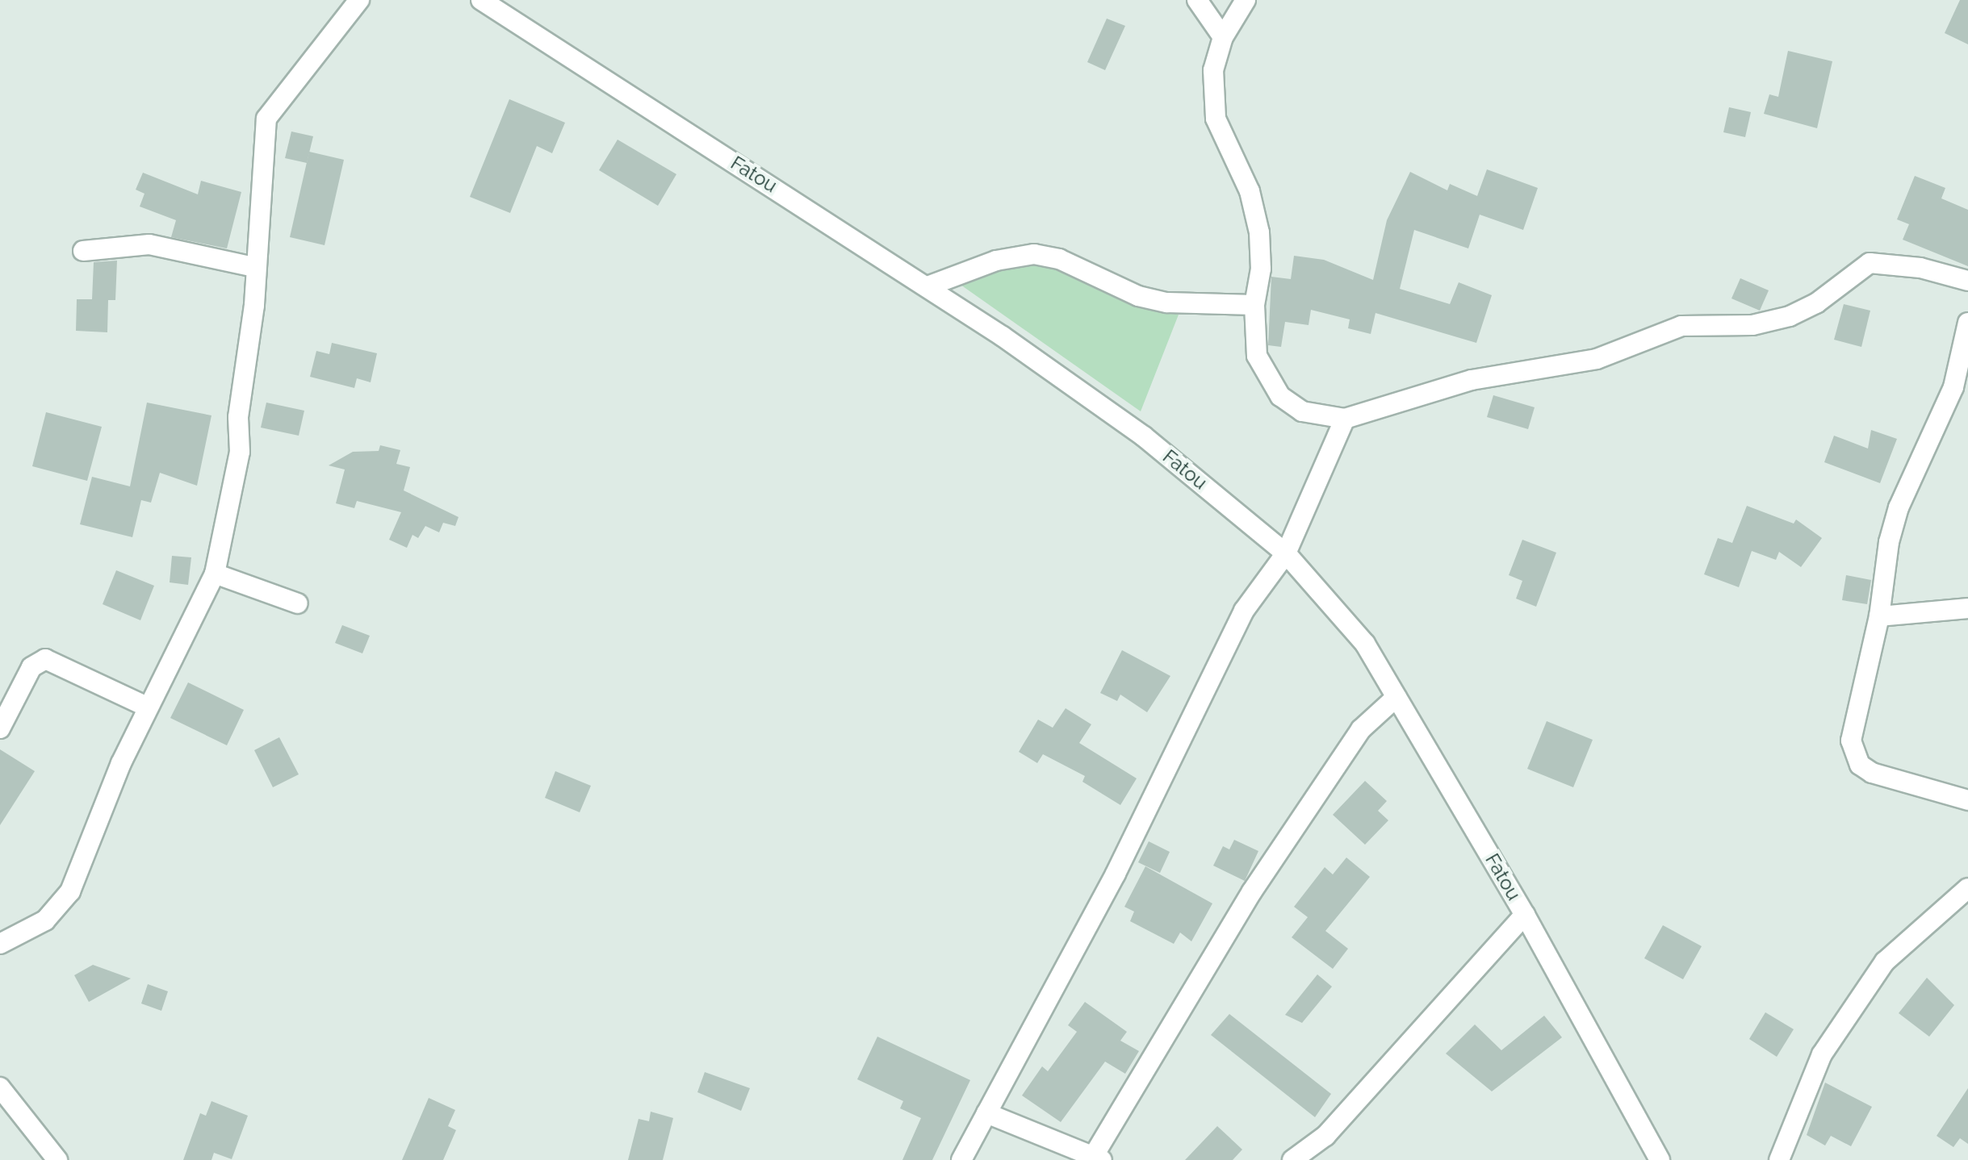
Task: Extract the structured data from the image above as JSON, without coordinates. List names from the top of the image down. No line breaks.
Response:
{"streets":{"street":["Fatou"]}}
